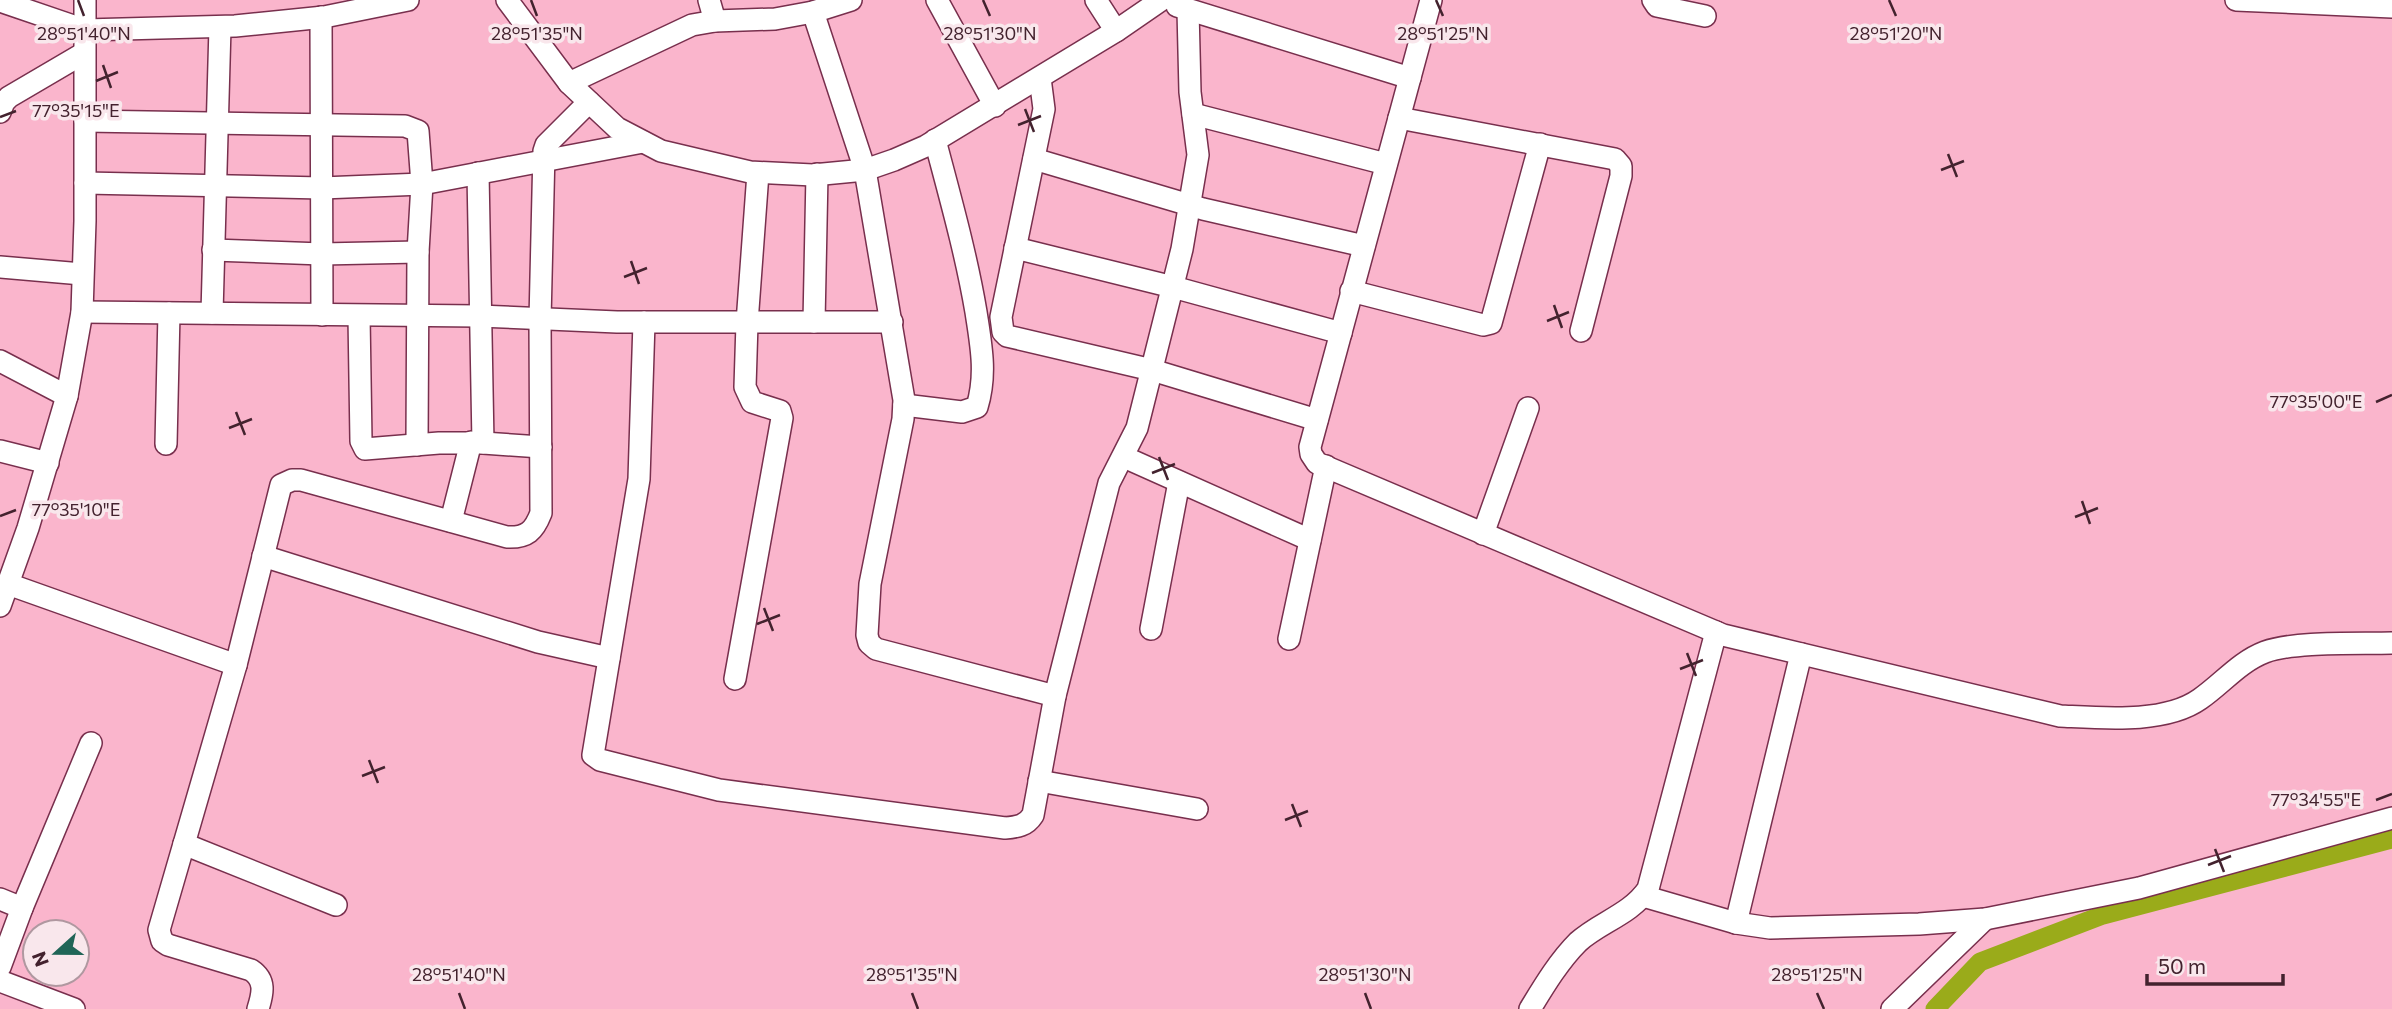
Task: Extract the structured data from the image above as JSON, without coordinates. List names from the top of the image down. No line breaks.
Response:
{"scale_bar":"50 m","north":"left","coordinates":["28°51'40\"N","28°51'35\"N","28°51'30\"N","28°51'25\"N","28°51'20\"N","77°35'15\"E","77°35'00\"E","77°35'10\"E","77°34'55\"E"]}
